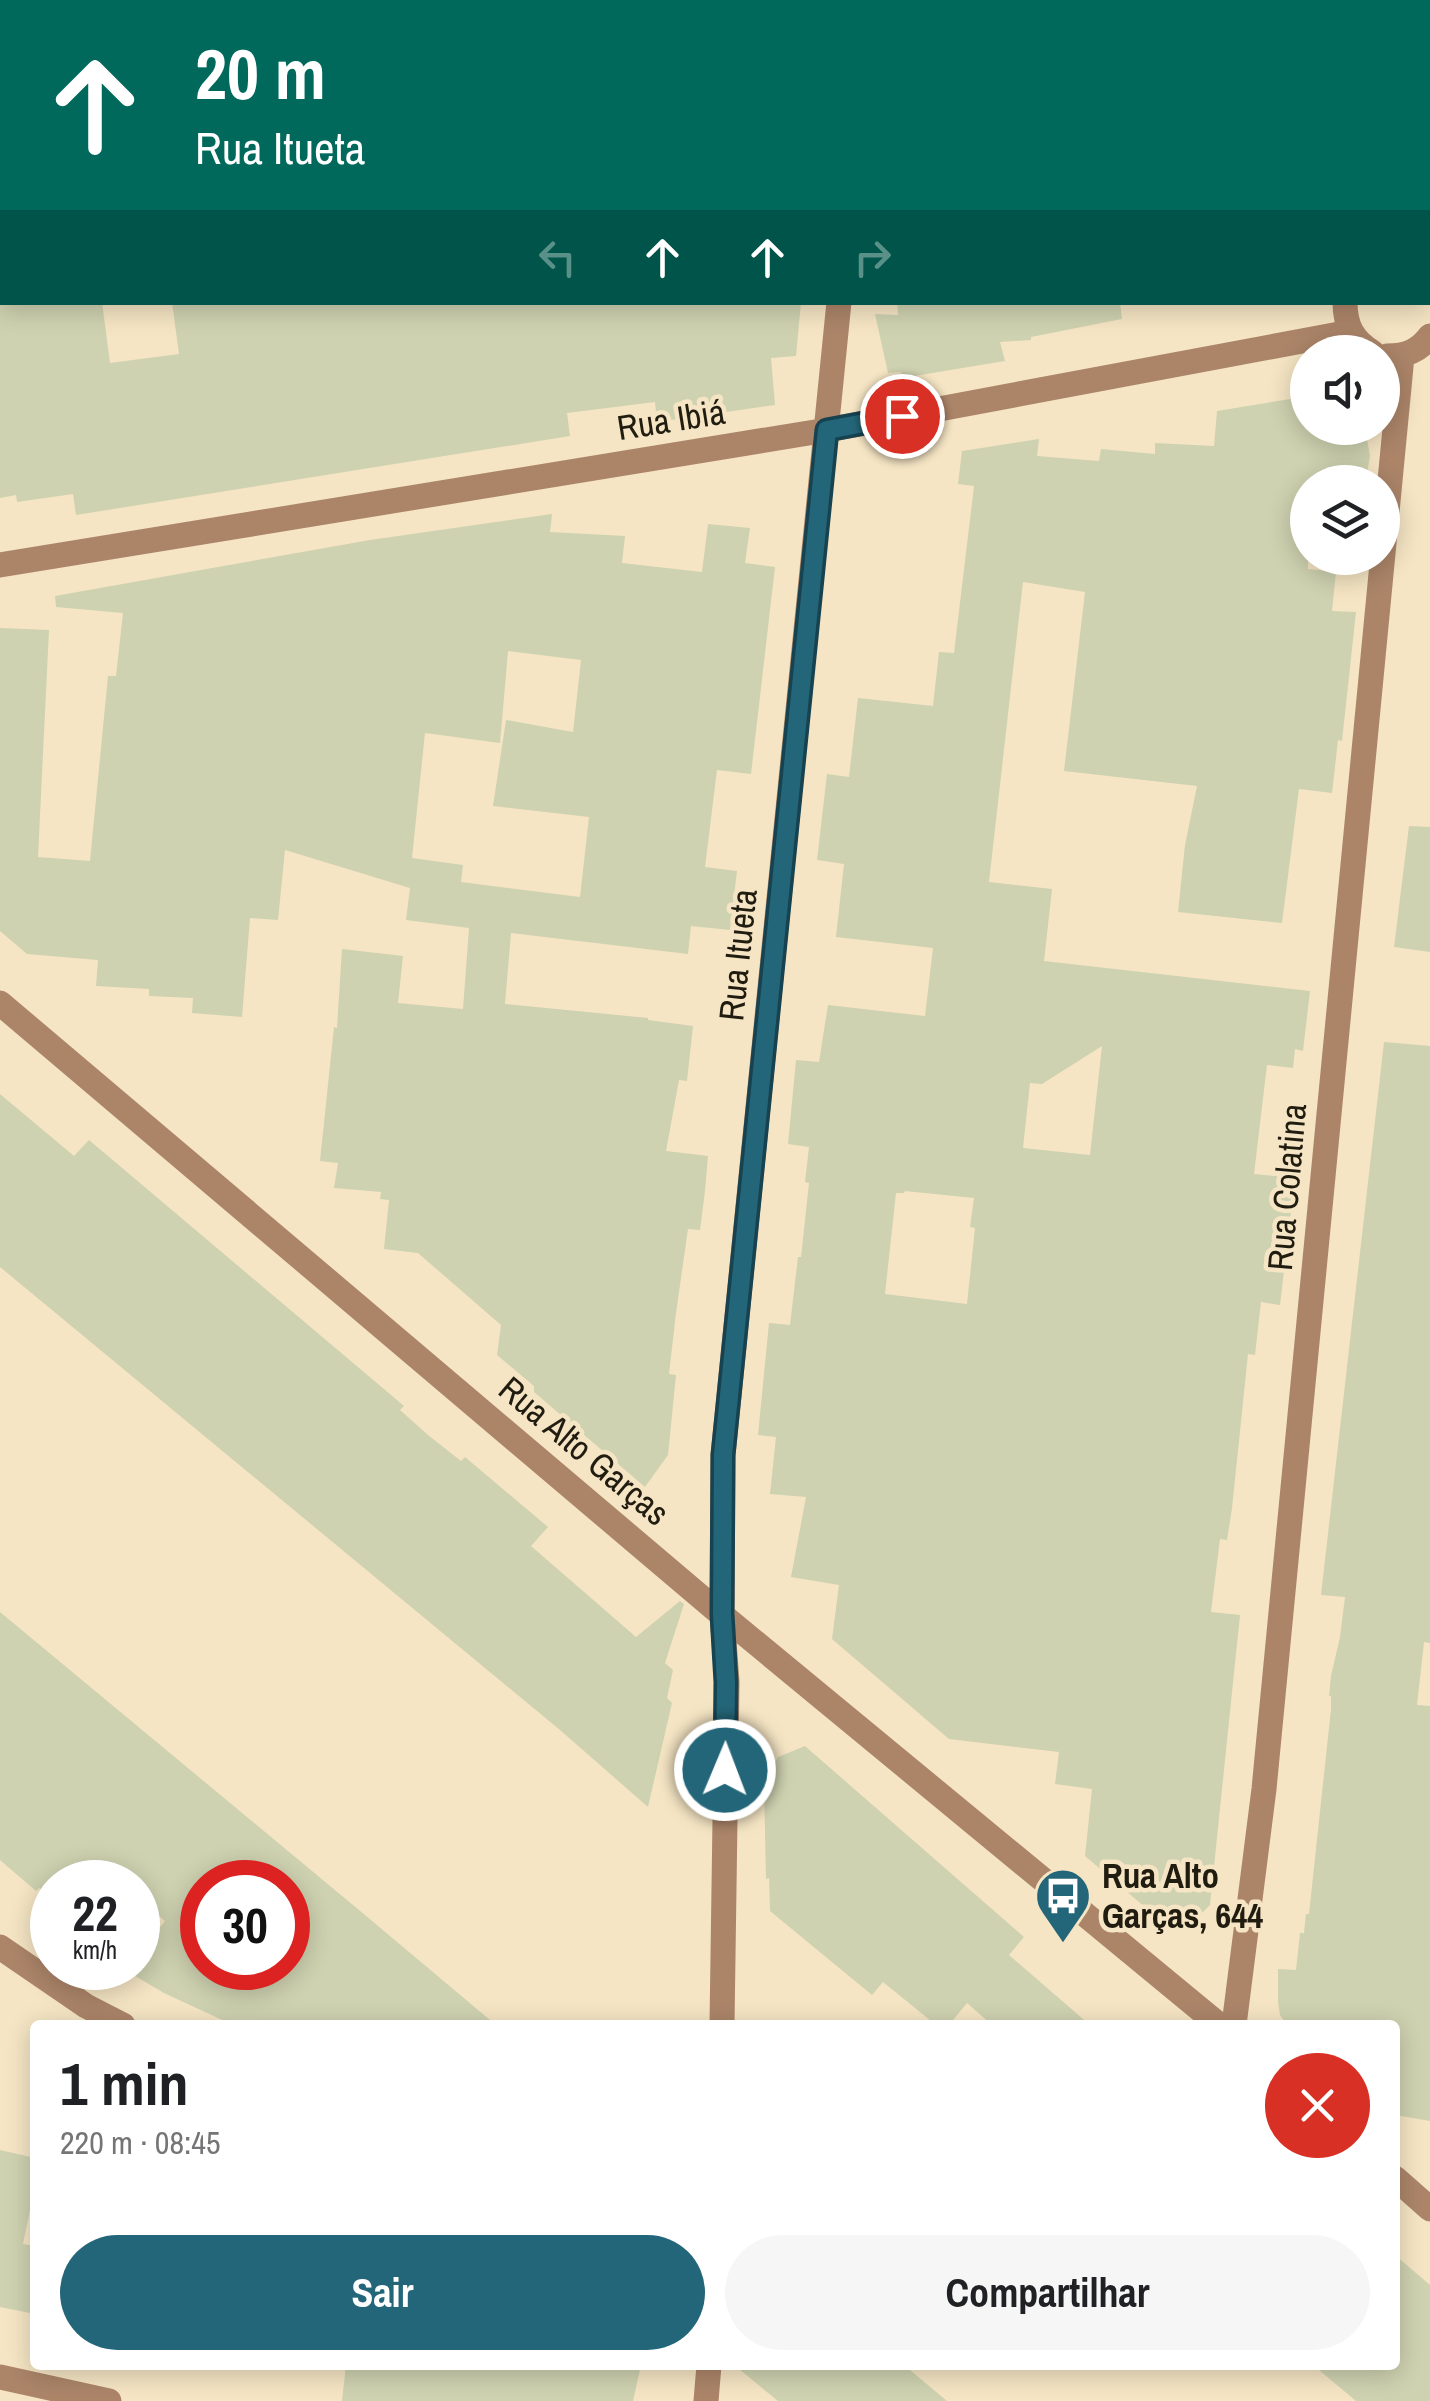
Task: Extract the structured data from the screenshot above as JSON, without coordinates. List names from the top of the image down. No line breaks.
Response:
{"streets":{"street":["Rua Ibiá","Rua Itueta","Rua Colatina","Rua Alto Garças"]},"crossings":[["Rua Ibiá","Rua Itueta"],["Rua Itueta","Rua Alto Garças"]],"places":{"bus stop":["Rua Alto Garças, 644"]},"page":{"turn":["20 m","Rua Itueta"],"speed":"22 km/h","limit":"30","heading":["1 min","220 m · 08:45"],"buttons":["Sair","Compartilhar"]}}
